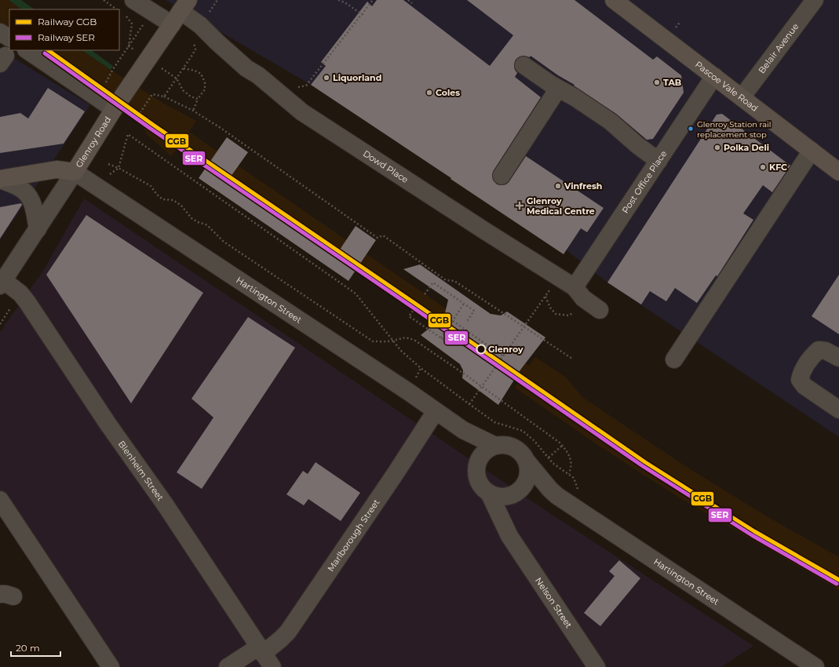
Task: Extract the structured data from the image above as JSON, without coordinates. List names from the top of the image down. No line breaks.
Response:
{"streets":{"main road":["Pascoe Vale Road","Glenroy Road"],"street":["Belair Avenue","Dowd Place","Post Office Place","Hartington Street","Blenheim Street","Marlborough Street","Nelson Street"]},"crossings":[["Belair Avenue","Pascoe Vale Road"],["Pascoe Vale Road","Post Office Place"],["Glenroy Road","Dowd Place"],["Glenroy Road","Hartington Street"],["Glenroy Road","Blenheim Street"],["Dowd Place","Post Office Place"],["Hartington Street","Marlborough Street"],["Hartington Street","Nelson Street"],["Blenheim Street","Marlborough Street"]],"places":{"other":["Liquorland","TAB","Coles","Glenroy Station rail replacement stop","Polka Deli","KFC","Vinfresh","Glenroy"],"health":["Glenroy Medical Centre"]},"lines":["rail line CGB","rail line SER"],"legend":["Railway CGB","Railway SER"],"scale_bar":"20 m"}
